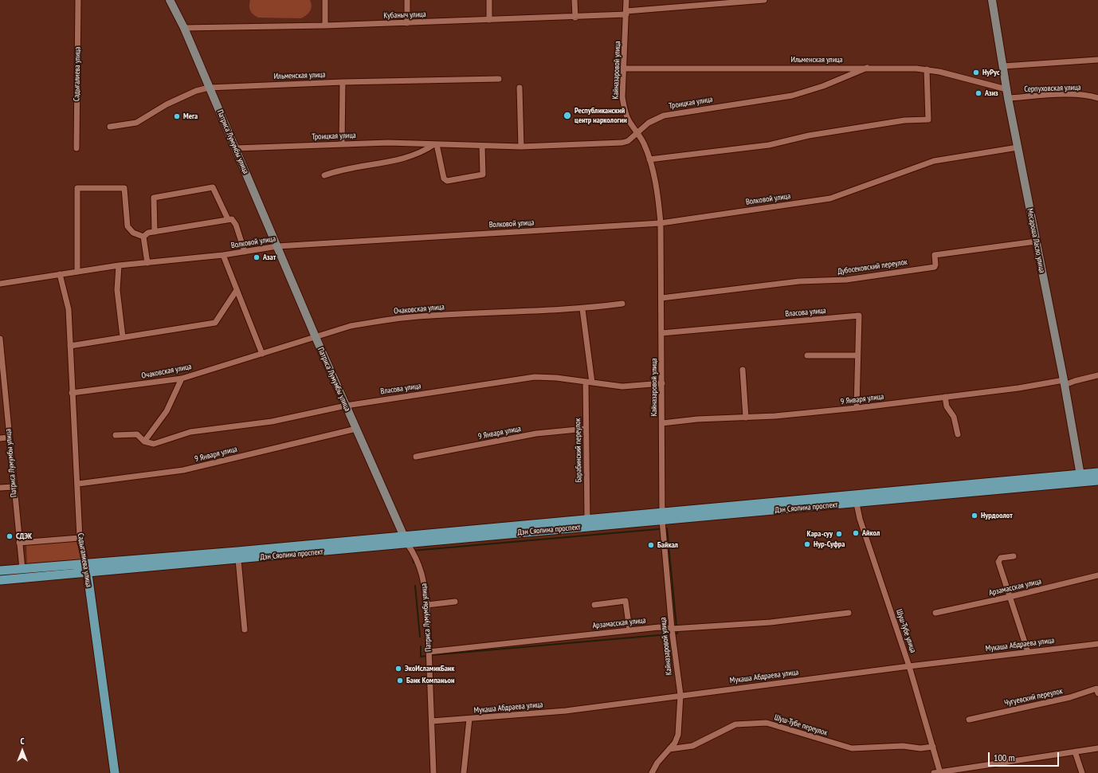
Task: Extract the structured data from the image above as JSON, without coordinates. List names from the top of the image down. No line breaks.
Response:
{"streets":{"main road":["Садыгалиева улица","Дэн Сяопина проспект"],"street":["Кубаныч улица","Ильменская улица","Кайназаровой улица","Серпуховская улица","Троицкая улица","Патриса Лумумбы улица","Волковой улица","Месароша Ласло улица","Дубосековский переулок","Очаковская улица","Власова улица","9 Января улица","Барабинский переулок","Арзамасская улица","Шуш-Тубе улица","Мукаша Абдраева улица","Чугуевский переулок","Шуш-Тубе переулок"]},"crossings":[["Кубаныч улица","Кайназаровой улица"],["Кубаныч улица","Патриса Лумумбы улица"],["Ильменская улица","Кайназаровой улица"],["Ильменская улица","Троицкая улица"],["Ильменская улица","Патриса Лумумбы улица"],["Ильменская улица","Месароша Ласло улица"],["Кайназаровой улица","Троицкая улица"],["Кайназаровой улица","Волковой улица"],["Кайназаровой улица","Дубосековский переулок"],["Кайназаровой улица","Власова улица"],["Кайназаровой улица","9 Января улица"],["Кайназаровой улица","Дэн Сяопина проспект"],["Кайназаровой улица","Арзамасская улица"],["Кайназаровой улица","Мукаша Абдраева улица"],["Кайназаровой улица","Шуш-Тубе переулок"],["Садыгалиева улица","Волковой улица"],["Садыгалиева улица","Очаковская улица"],["Садыгалиева улица","9 Января улица"],["Садыгалиева улица","Дэн Сяопина проспект"],["Серпуховская улица","Месароша Ласло улица"],["Троицкая улица","Патриса Лумумбы улица"],["Патриса Лумумбы улица","Волковой улица"],["Патриса Лумумбы улица","Очаковская улица"],["Патриса Лумумбы улица","Власова улица"],["Патриса Лумумбы улица","9 Января улица"],["Патриса Лумумбы улица","Дэн Сяопина проспект"],["Патриса Лумумбы улица","Арзамасская улица"],["Патриса Лумумбы улица","Мукаша Абдраева улица"],["Волковой улица","Месароша Ласло улица"],["Месароша Ласло улица","Дубосековский переулок"],["Месароша Ласло улица","9 Января улица"],["Месароша Ласло улица","Дэн Сяопина проспект"],["Власова улица","9 Января улица"],["Власова улица","Барабинский переулок"],["9 Января улица","Барабинский переулок"],["Барабинский переулок","Дэн Сяопина проспект"],["Дэн Сяопина проспект","Шуш-Тубе улица"],["Шуш-Тубе улица","Мукаша Абдраева улица"],["Шуш-Тубе улица","Шуш-Тубе переулок"]],"places":["НуРус","Азиз","Республиканский центр наркологии","Мега","Азат","Нурдоолот","Айкол","Кара-суу","СДЭК","Нур-Суфра","Байкал","ЭкоИсламикБанк","Банк Компаньон"],"scale_bar":"100 m","north":"top"}
